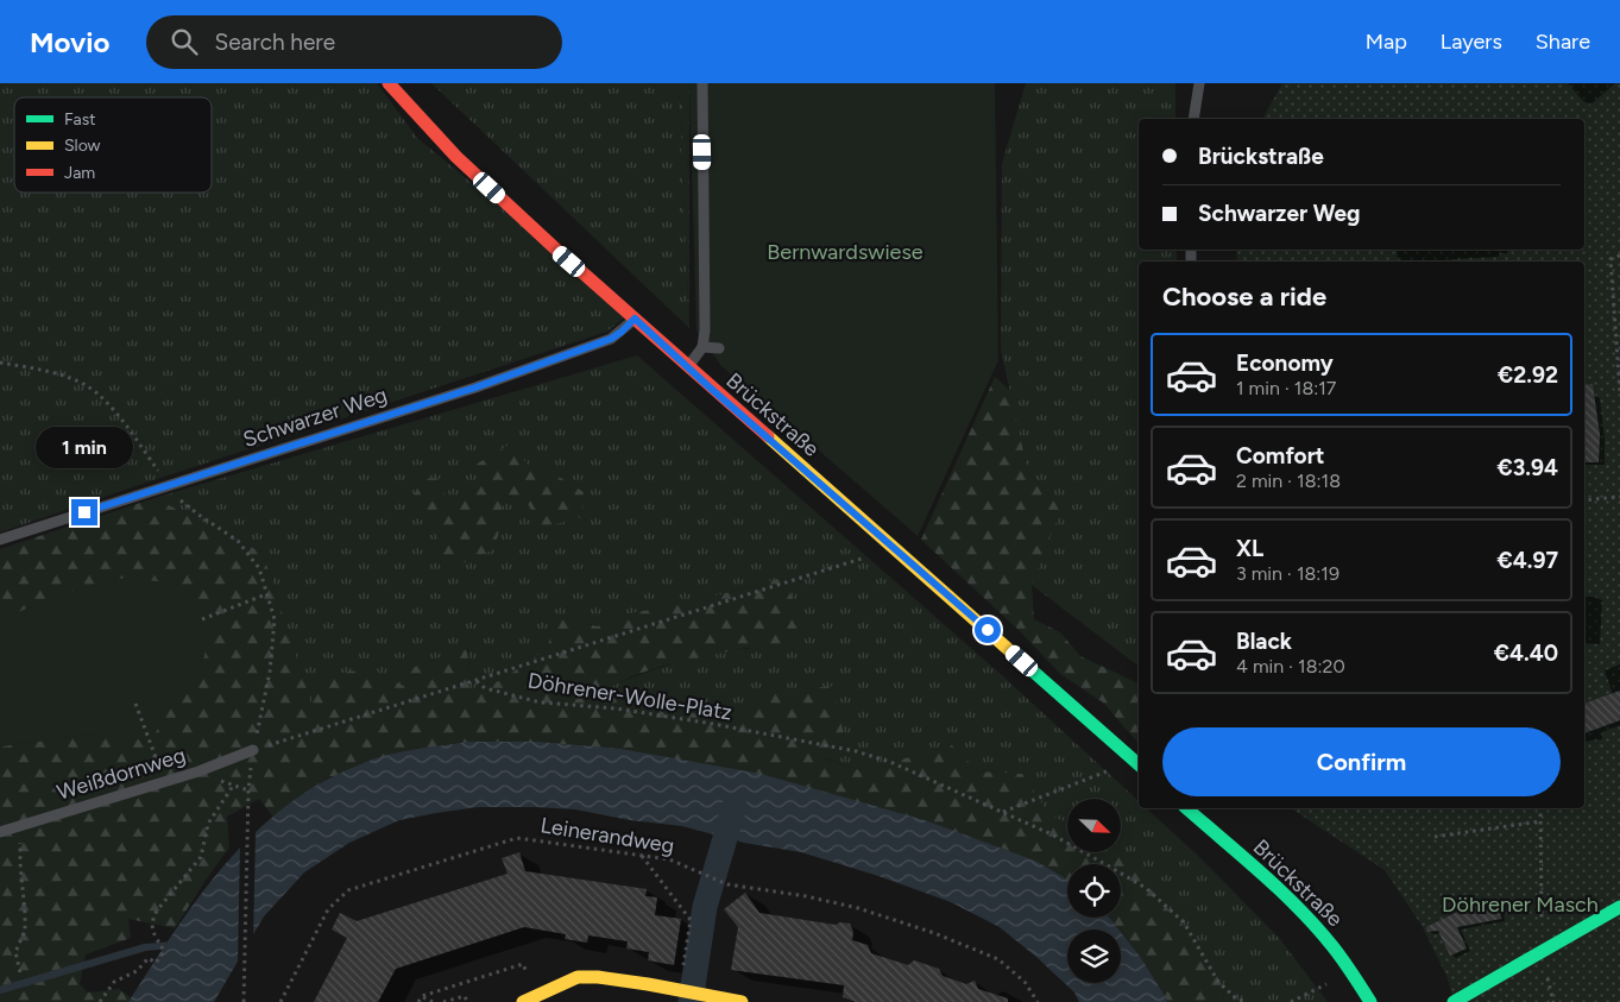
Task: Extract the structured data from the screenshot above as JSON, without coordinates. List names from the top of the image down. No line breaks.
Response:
{"streets":{"street":["Brückstraße"],"lane":["Schwarzer Weg","Weißdornweg"],"path":["Döhrener-Wolle-Platz","Leinerandweg"]},"crossings":[["Brückstraße","Schwarzer Weg"]],"parks":["Bernwardswiese","Döhrener Masch"],"legend":["Fast","Slow","Jam"],"north":"bottom right","page":{"header":"Movio","search":"Search here","nav":["Map","Layers","Share"],"banner":["Brückstraße","Schwarzer Weg"],"heading":"Choose a ride","list":[{"name":"Economy","note":"1 min · 18:17","value":"€2.92"},{"name":"Comfort","note":"2 min · 18:18","value":"€3.94"},{"name":"XL","note":"3 min · 18:19","value":"€4.97"},{"name":"Black","note":"4 min · 18:20","value":"€4.40"}],"bubble":"1 min","buttons":"Confirm"}}
